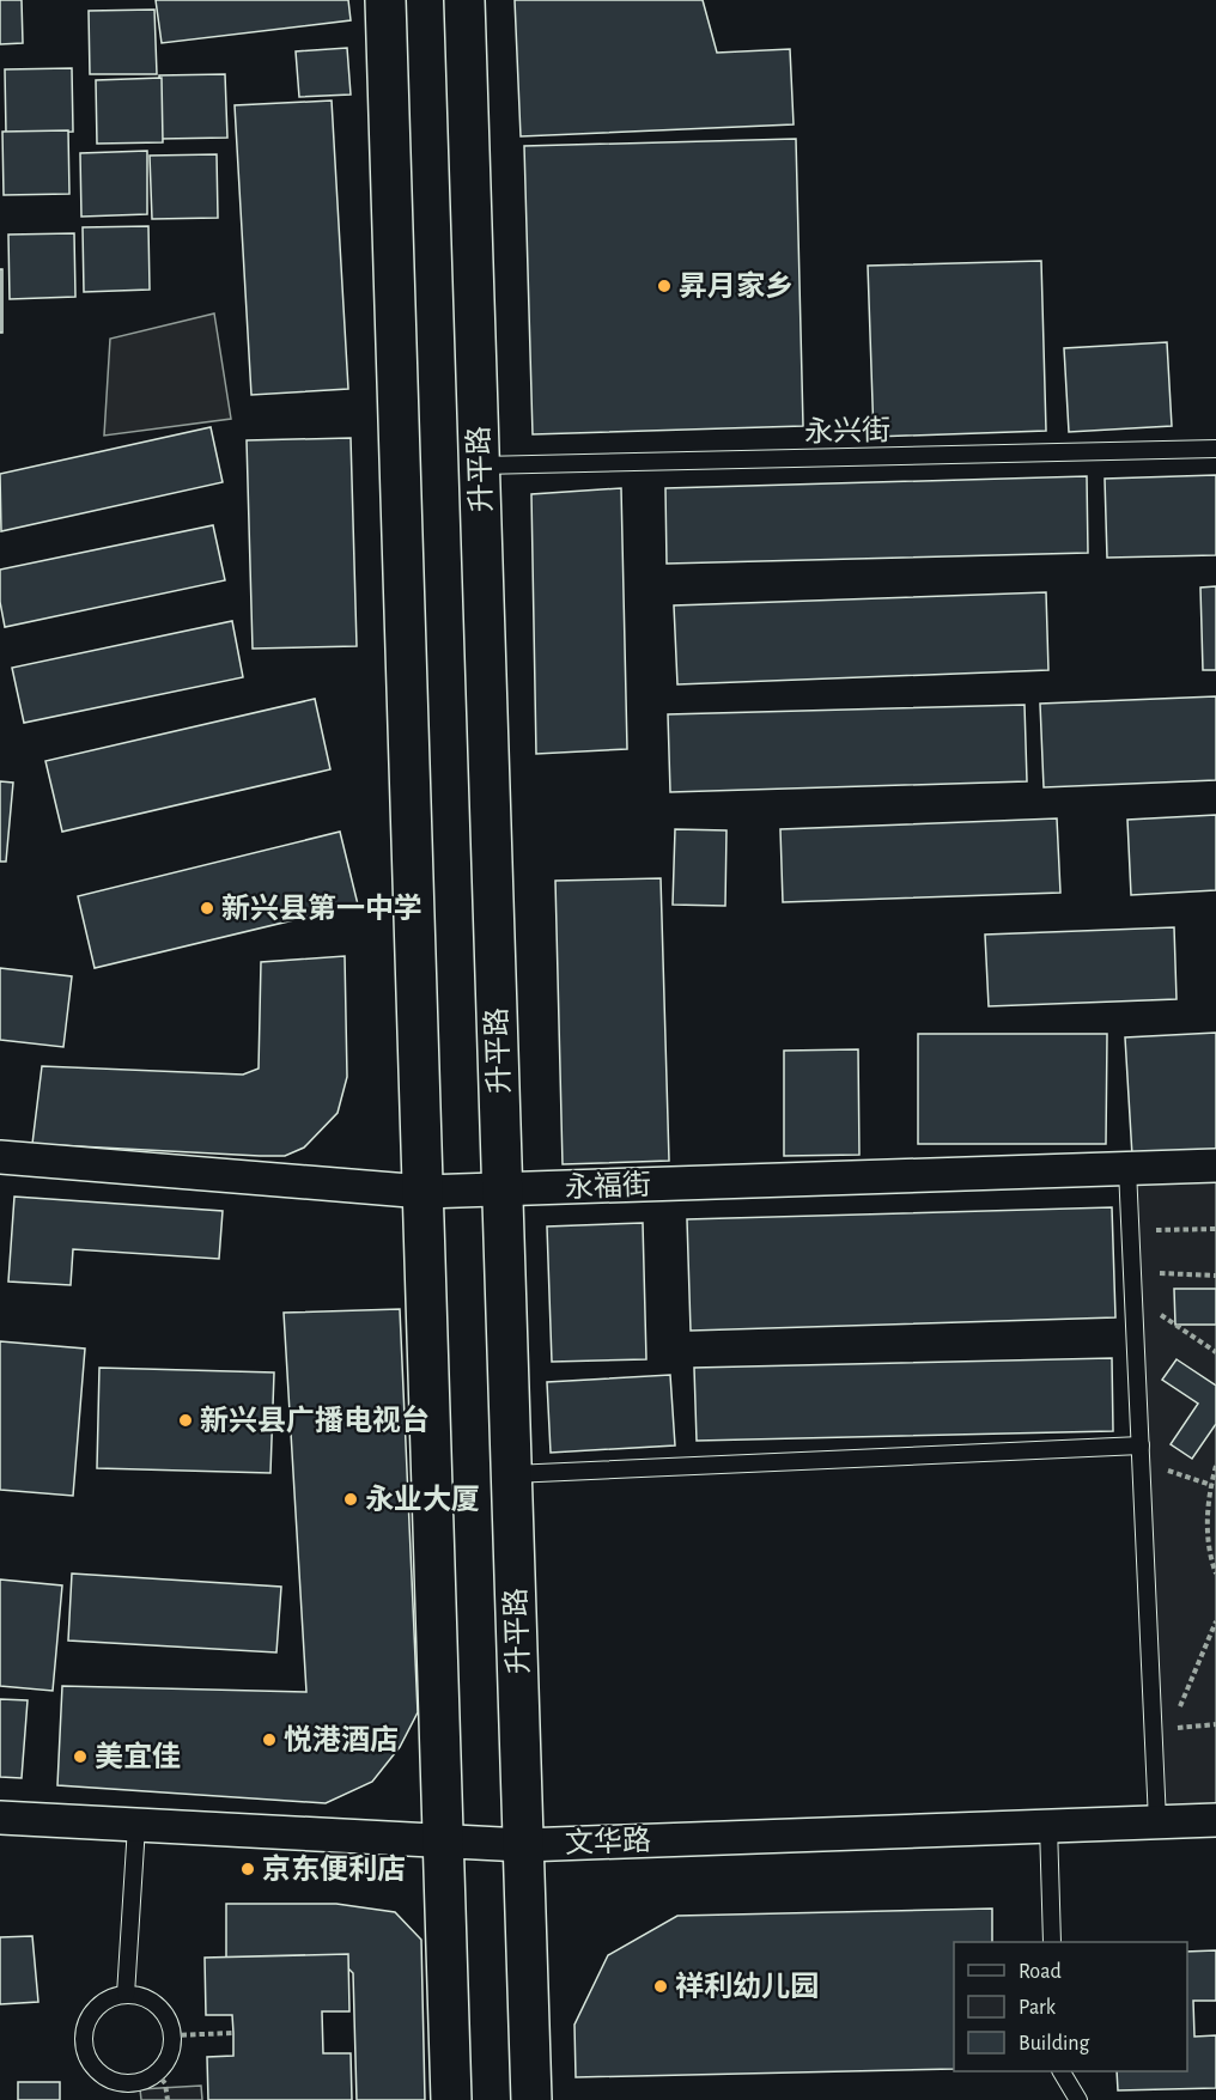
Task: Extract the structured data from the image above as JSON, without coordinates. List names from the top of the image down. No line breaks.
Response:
{"streets":{"street":["升平路","永福街","文华路"],"lane":["永兴街"]},"crossings":[["永兴街","升平路"],["升平路","永福街"],["升平路","文华路"]],"places":["昇月家乡","新兴县第一中学","新兴县广播电视台","永业大厦","悦港酒店","美宜佳","京东便利店","祥利幼儿园"],"legend":["Road","Park","Building"]}
